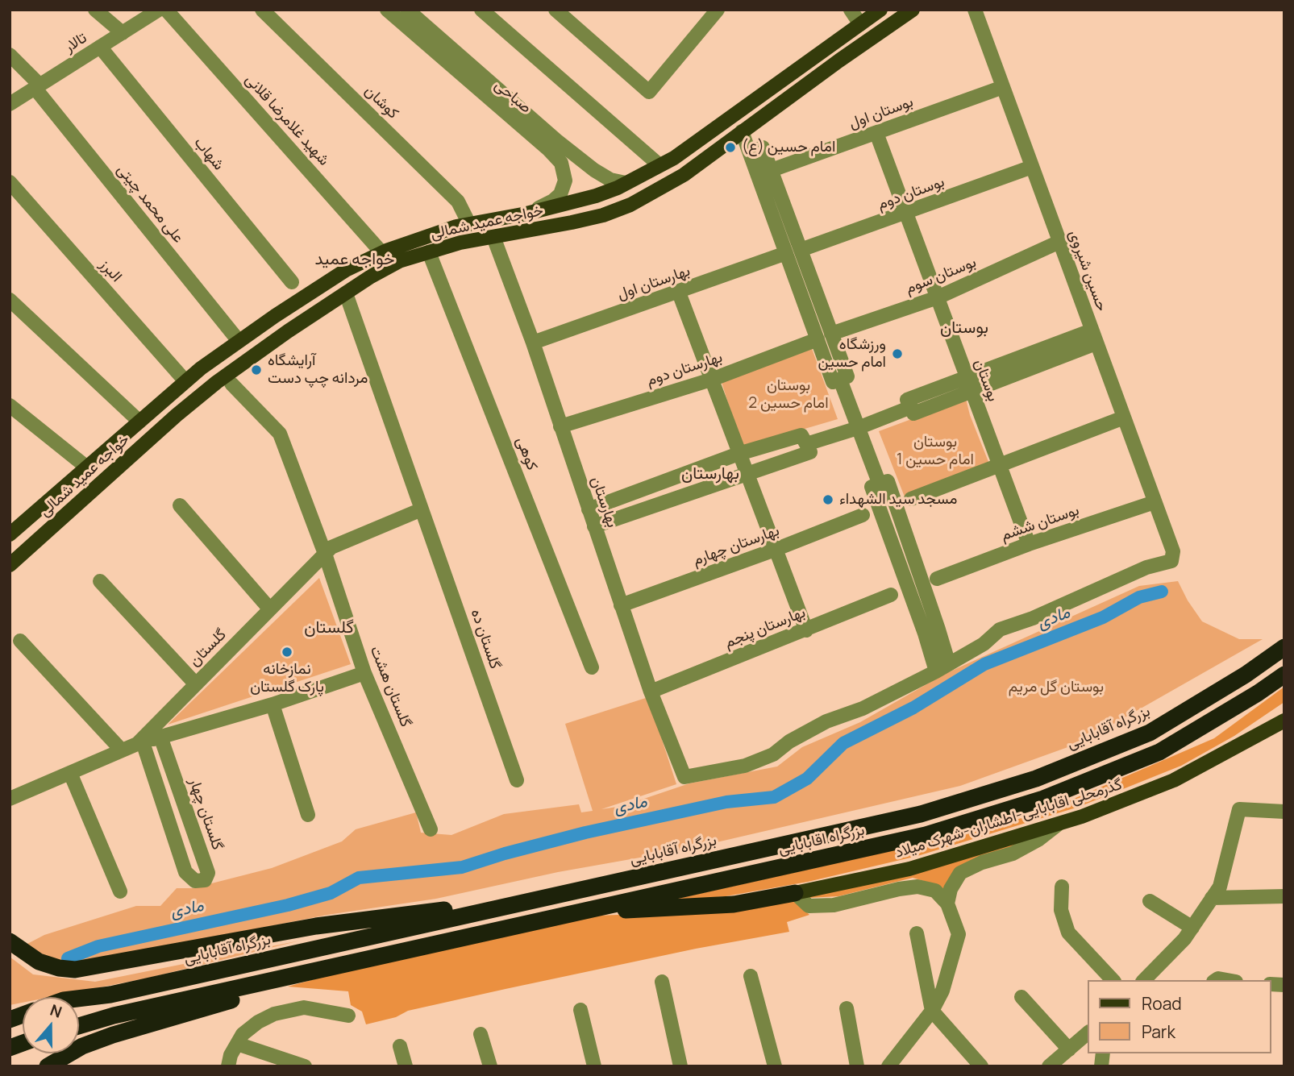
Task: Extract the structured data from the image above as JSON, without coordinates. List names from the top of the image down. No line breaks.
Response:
{"streets":{"highway":["بزرگراه آقابابایی","بزرگراه اقابابایی"],"main road":["خواجه عمید شمالی","گذرمحلی اقابابایی-اطشاران-شهرک میلاد"],"street":["تالار","صباحی","کوشان","بوستان اول","شهید غلامرضا قلانی","شهاب","بوستان دوم","علی محمد چیتی","البرز","حسین شیروی","بوستان سوم","بهارستان اول","بهارستان دوم","بوستان","کوهی","بهارستان","بوستان ششم","بهارستان چهارم","بهارستان پنجم","گلستان ده","گلستان","گلستان هشت","گلستان چهار"]},"crossings":[["تالار","شهاب"],["تالار","علی محمد چیتی"],["صباحی","خواجه عمید شمالی"],["کوشان","خواجه عمید شمالی"],["بوستان اول","حسین شیروی"],["بوستان اول","بوستان"],["شهید غلامرضا قلانی","خواجه عمید شمالی"],["بوستان دوم","حسین شیروی"],["بوستان دوم","بوستان"],["علی محمد چیتی","خواجه عمید شمالی"],["خواجه عمید شمالی","البرز"],["خواجه عمید شمالی","کوهی"],["خواجه عمید شمالی","بهارستان"],["خواجه عمید شمالی","گلستان ده"],["حسین شیروی","بوستان سوم"],["حسین شیروی","بوستان ششم"],["بوستان سوم","بوستان"],["بهارستان اول","بهارستان"],["بهارستان دوم","بهارستان"],["بوستان","بوستان ششم"],["بهارستان","بهارستان چهارم"],["بهارستان","بهارستان پنجم"],["گلستان ده","گلستان"],["گلستان","گلستان هشت"],["گلستان","گلستان چهار"]],"districts":["خواجه عمید","بوستان","بهارستان","گلستان"],"water":["مادی"],"parks":["بوستان امام حسین 2","بوستان امام حسین 1","بوستان گل مریم"],"places":["امام حسین (ع)","ورزشگاه امام حسین","آرایشگاه مردانه چپ دست","مسجد سید الشهداء","نمازخانه پارک گلستان"],"legend":["Road","Park"],"north":"top"}
